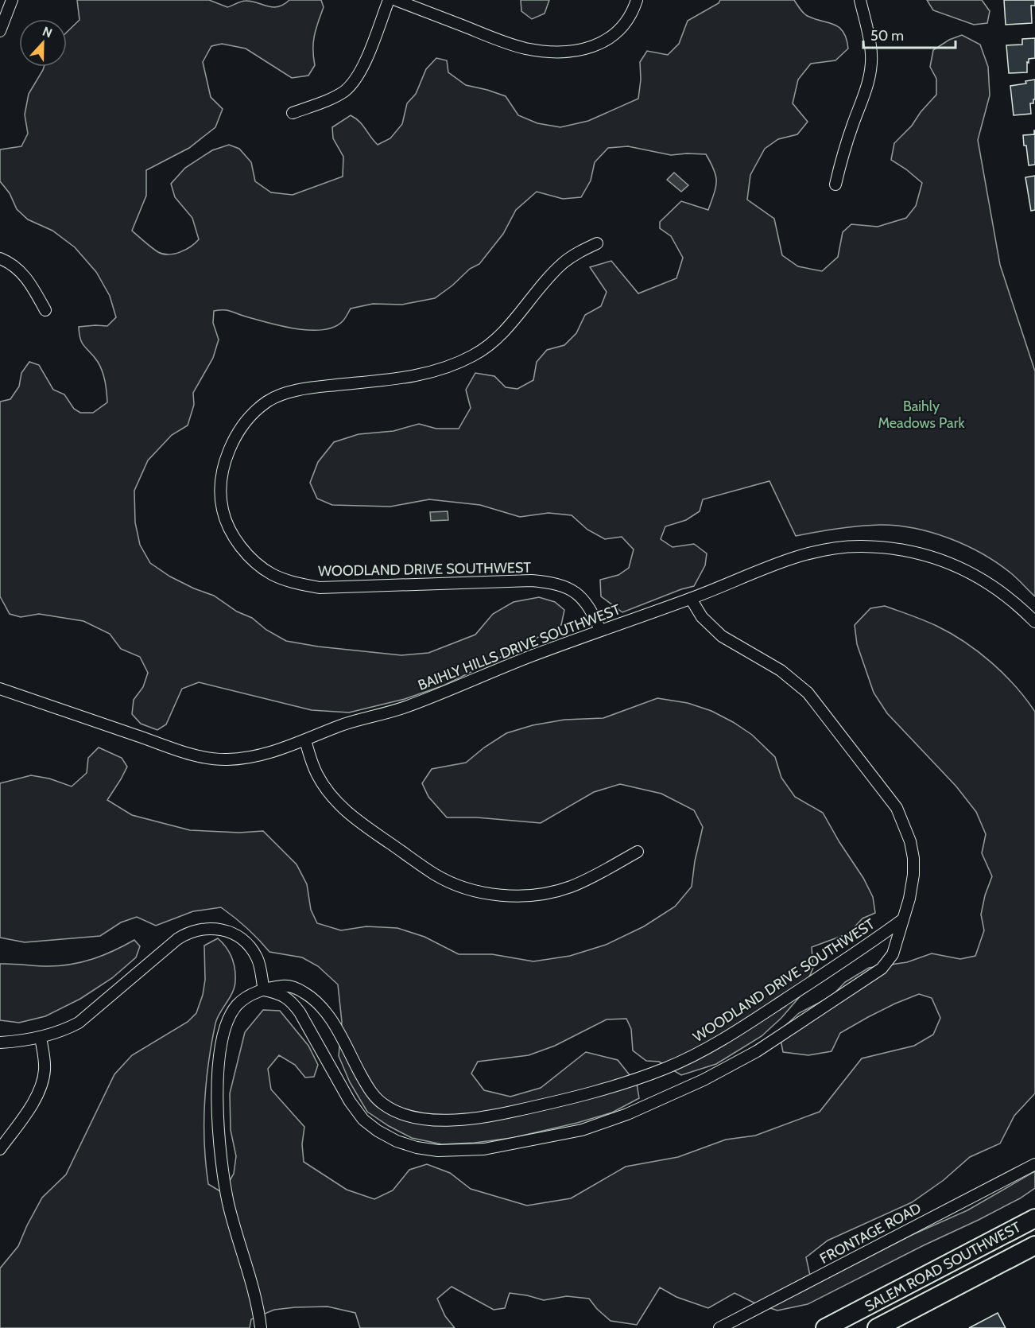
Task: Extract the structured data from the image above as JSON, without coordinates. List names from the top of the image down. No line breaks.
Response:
{"streets":{"main road":["SALEM ROAD SOUTHWEST"],"street":["WOODLAND DRIVE SOUTHWEST","BAIHLY HILLS DRIVE SOUTHWEST","FRONTAGE ROAD"]},"crossings":[["WOODLAND DRIVE SOUTHWEST","BAIHLY HILLS DRIVE SOUTHWEST"]],"parks":["Baihly Meadows Park"],"scale_bar":"50 m","north":"top"}
